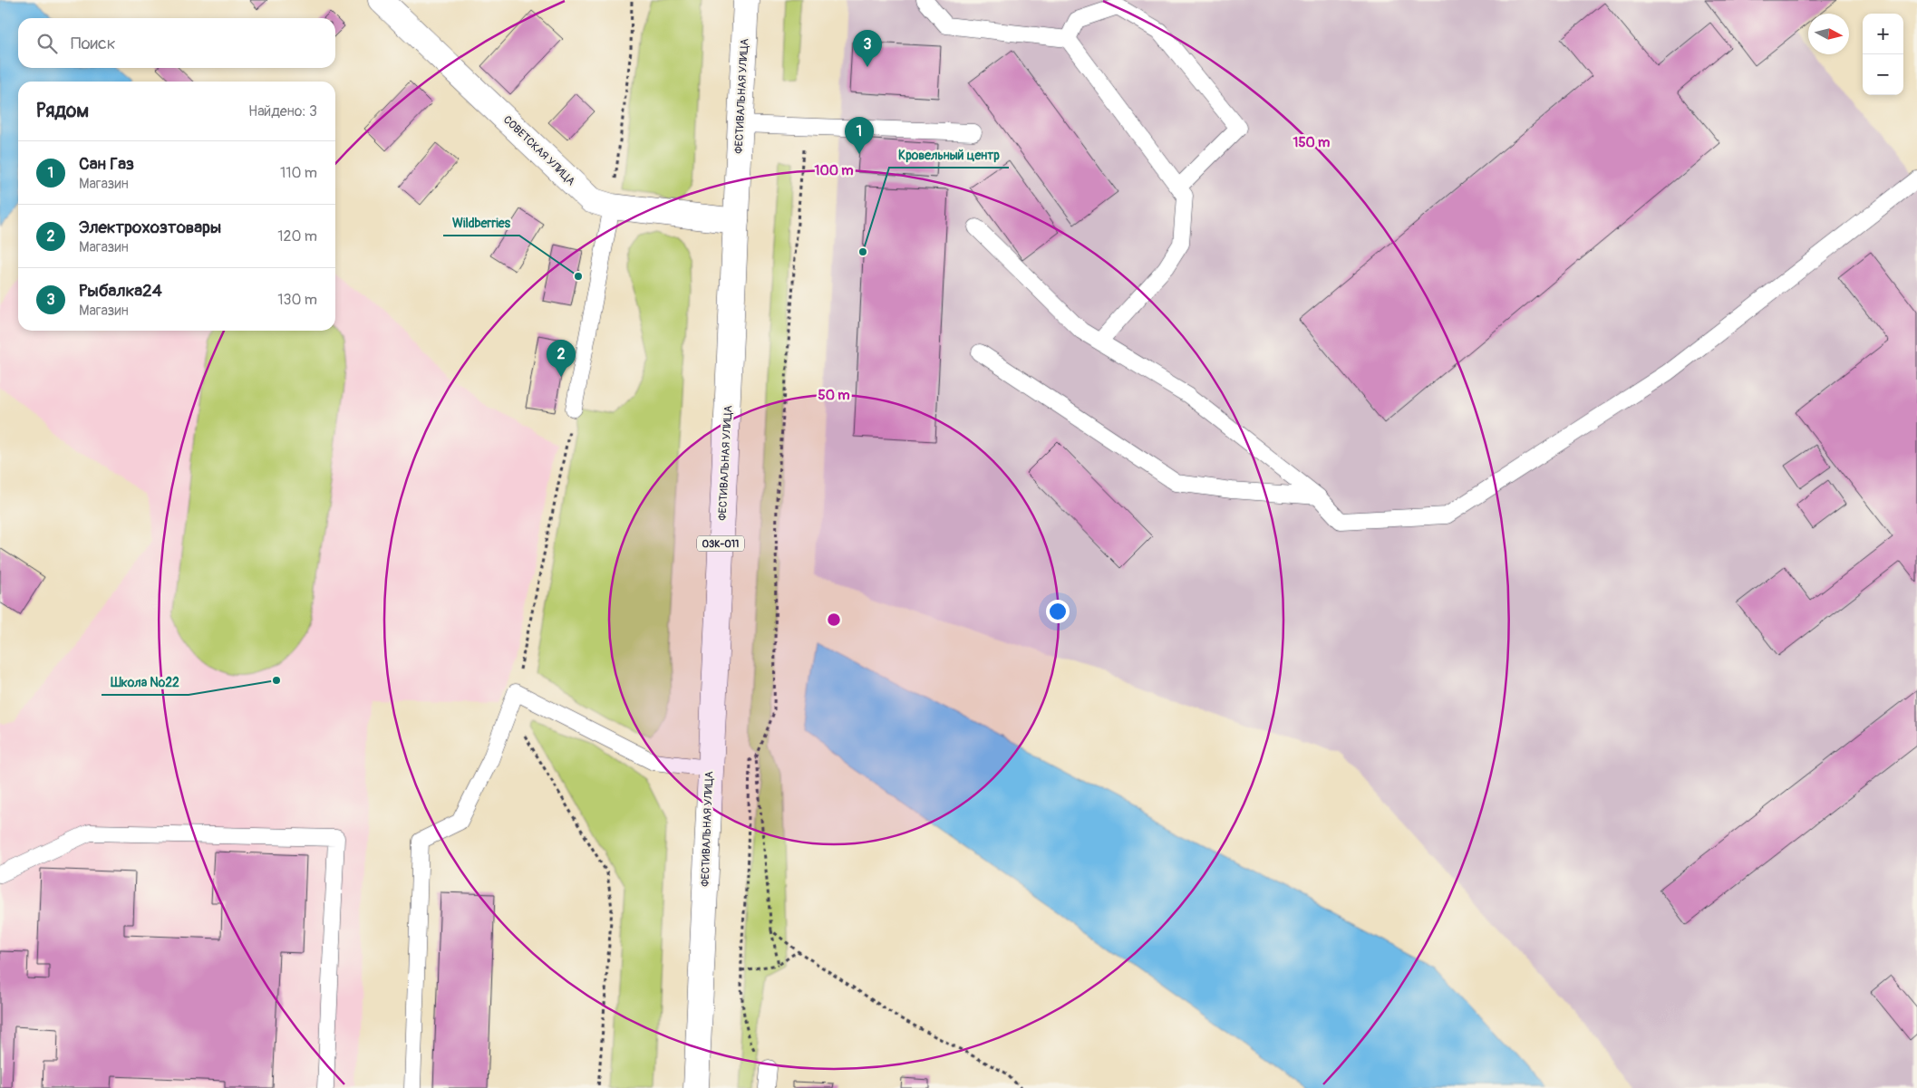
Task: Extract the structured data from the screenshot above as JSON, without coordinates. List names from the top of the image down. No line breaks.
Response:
{"streets":{"main road":["ФЕСТИВАЛЬНАЯ УЛИЦА","СОВЕТСКАЯ УЛИЦА","03К-011"]},"crossings":[["ФЕСТИВАЛЬНАЯ УЛИЦА","СОВЕТСКАЯ УЛИЦА"]],"places":["Кровельный центр","Wildberries","Школа №22"],"north":"right","page":{"map_buttons":["+","−"],"search":"Поиск","pins":["3","1","2"],"heading":["Рядом","Найдено: 3"],"list":[{"mark":"1","name":"Сан Газ","note":"Магазин","value":"110 m"},{"mark":"2","name":"Электрохозтовары","note":"Магазин","value":"120 m"},{"mark":"3","name":"Рыбалка24","note":"Магазин","value":"130 m"}]},"rings":["150 m","100 m","50 m"]}
